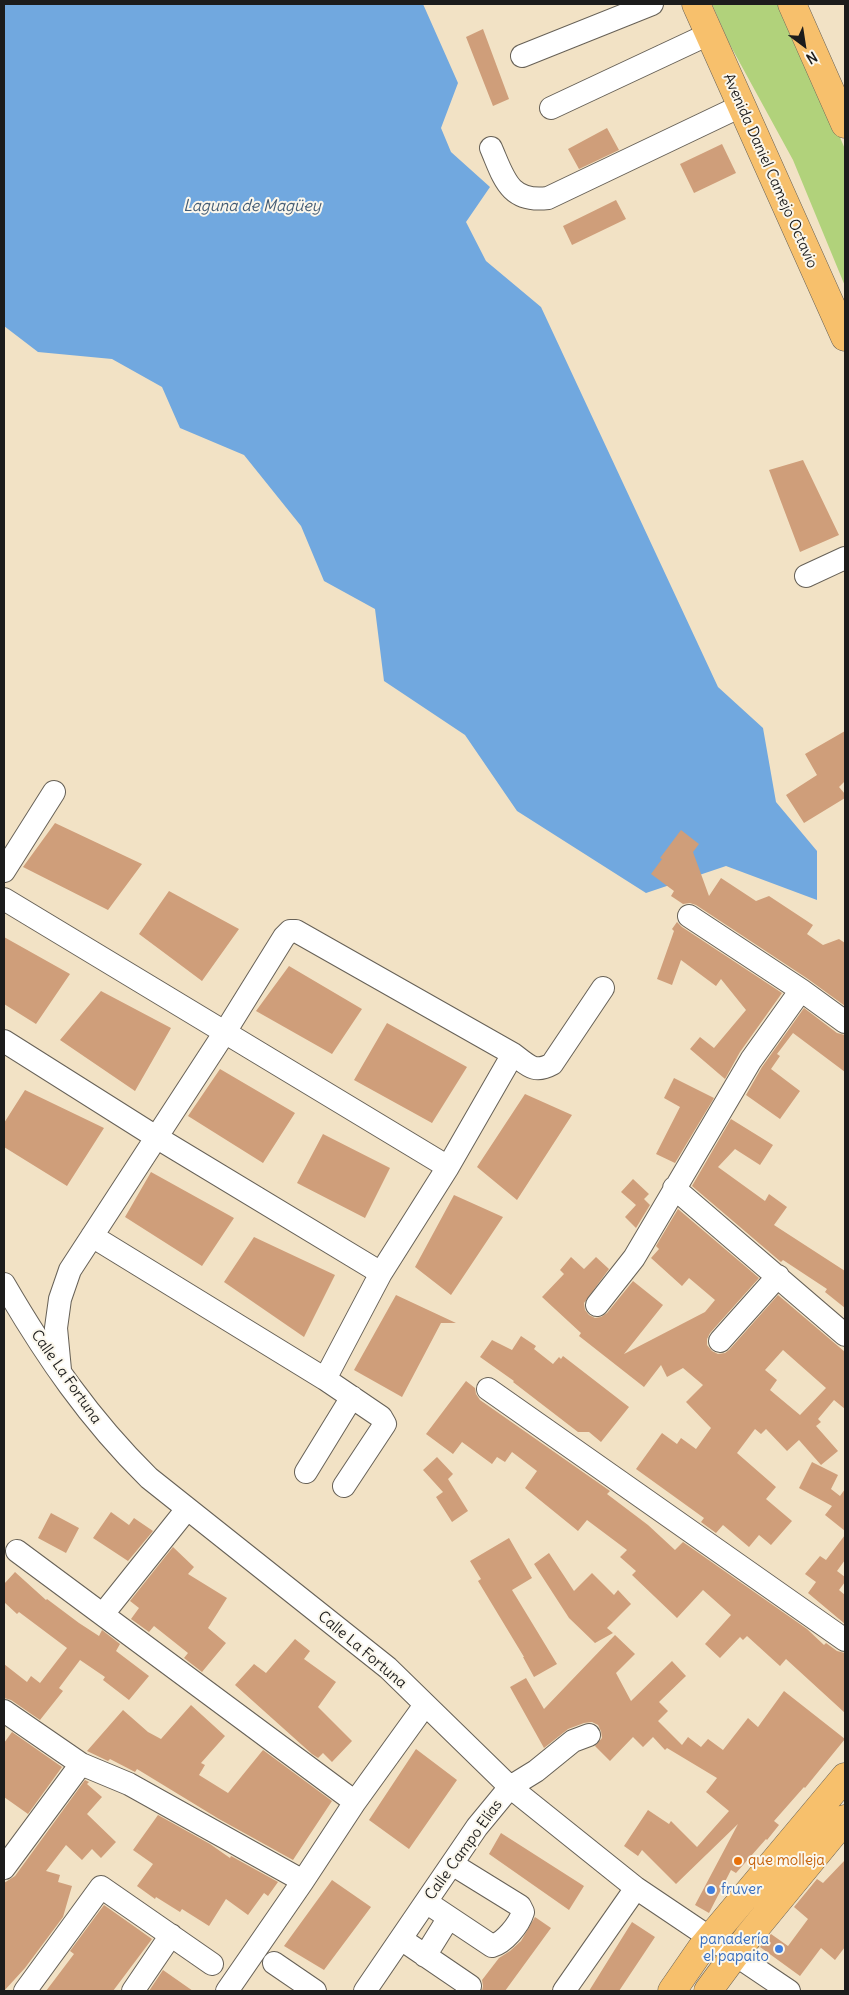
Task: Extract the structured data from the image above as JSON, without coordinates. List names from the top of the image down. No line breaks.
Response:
{"streets":{"main road":["Avenida Daniel Camejo Octavio"],"street":["Calle La Fortuna","Calle Campo Elías"]},"crossings":[["Calle La Fortuna","Calle Campo Elías"]],"water":["Laguna de Magüey"],"places":["que molleja","fruver","panadería el papaito"],"north":"bottom right"}
